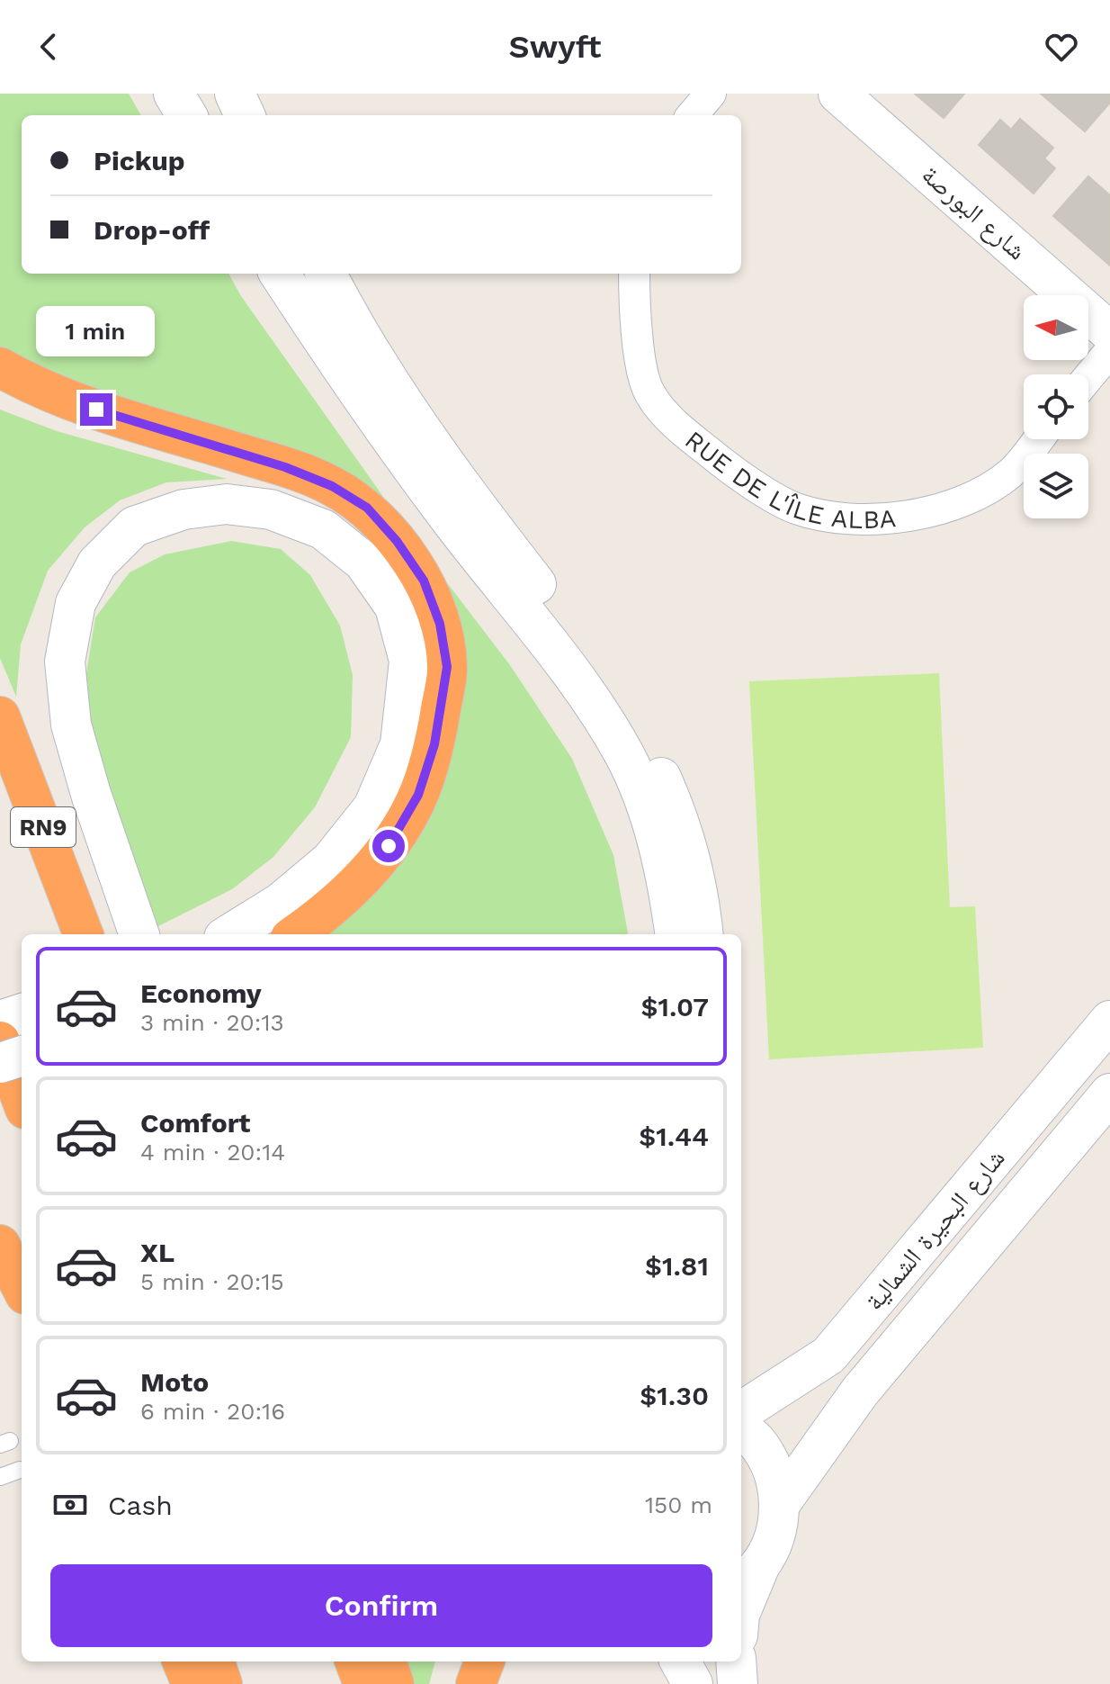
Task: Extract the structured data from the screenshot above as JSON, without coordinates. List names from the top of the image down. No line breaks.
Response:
{"streets":{"highway":["RN9"],"main road":["شارع البورصة","شارع البحيرة الشمالية"],"street":["RUE DE L'ÎLE ALBA"]},"north":"left","page":{"header":"Swyft","banner":["Pickup","Drop-off"],"bubble":"1 min","list":[{"name":"Economy","note":"3 min · 20:13","value":"$1.07"},{"name":"Comfort","note":"4 min · 20:14","value":"$1.44"},{"name":"XL","note":"5 min · 20:15","value":"$1.81"},{"name":"Moto","note":"6 min · 20:16","value":"$1.30"}],"pay":["Cash","150 m"],"buttons":"Confirm"}}
